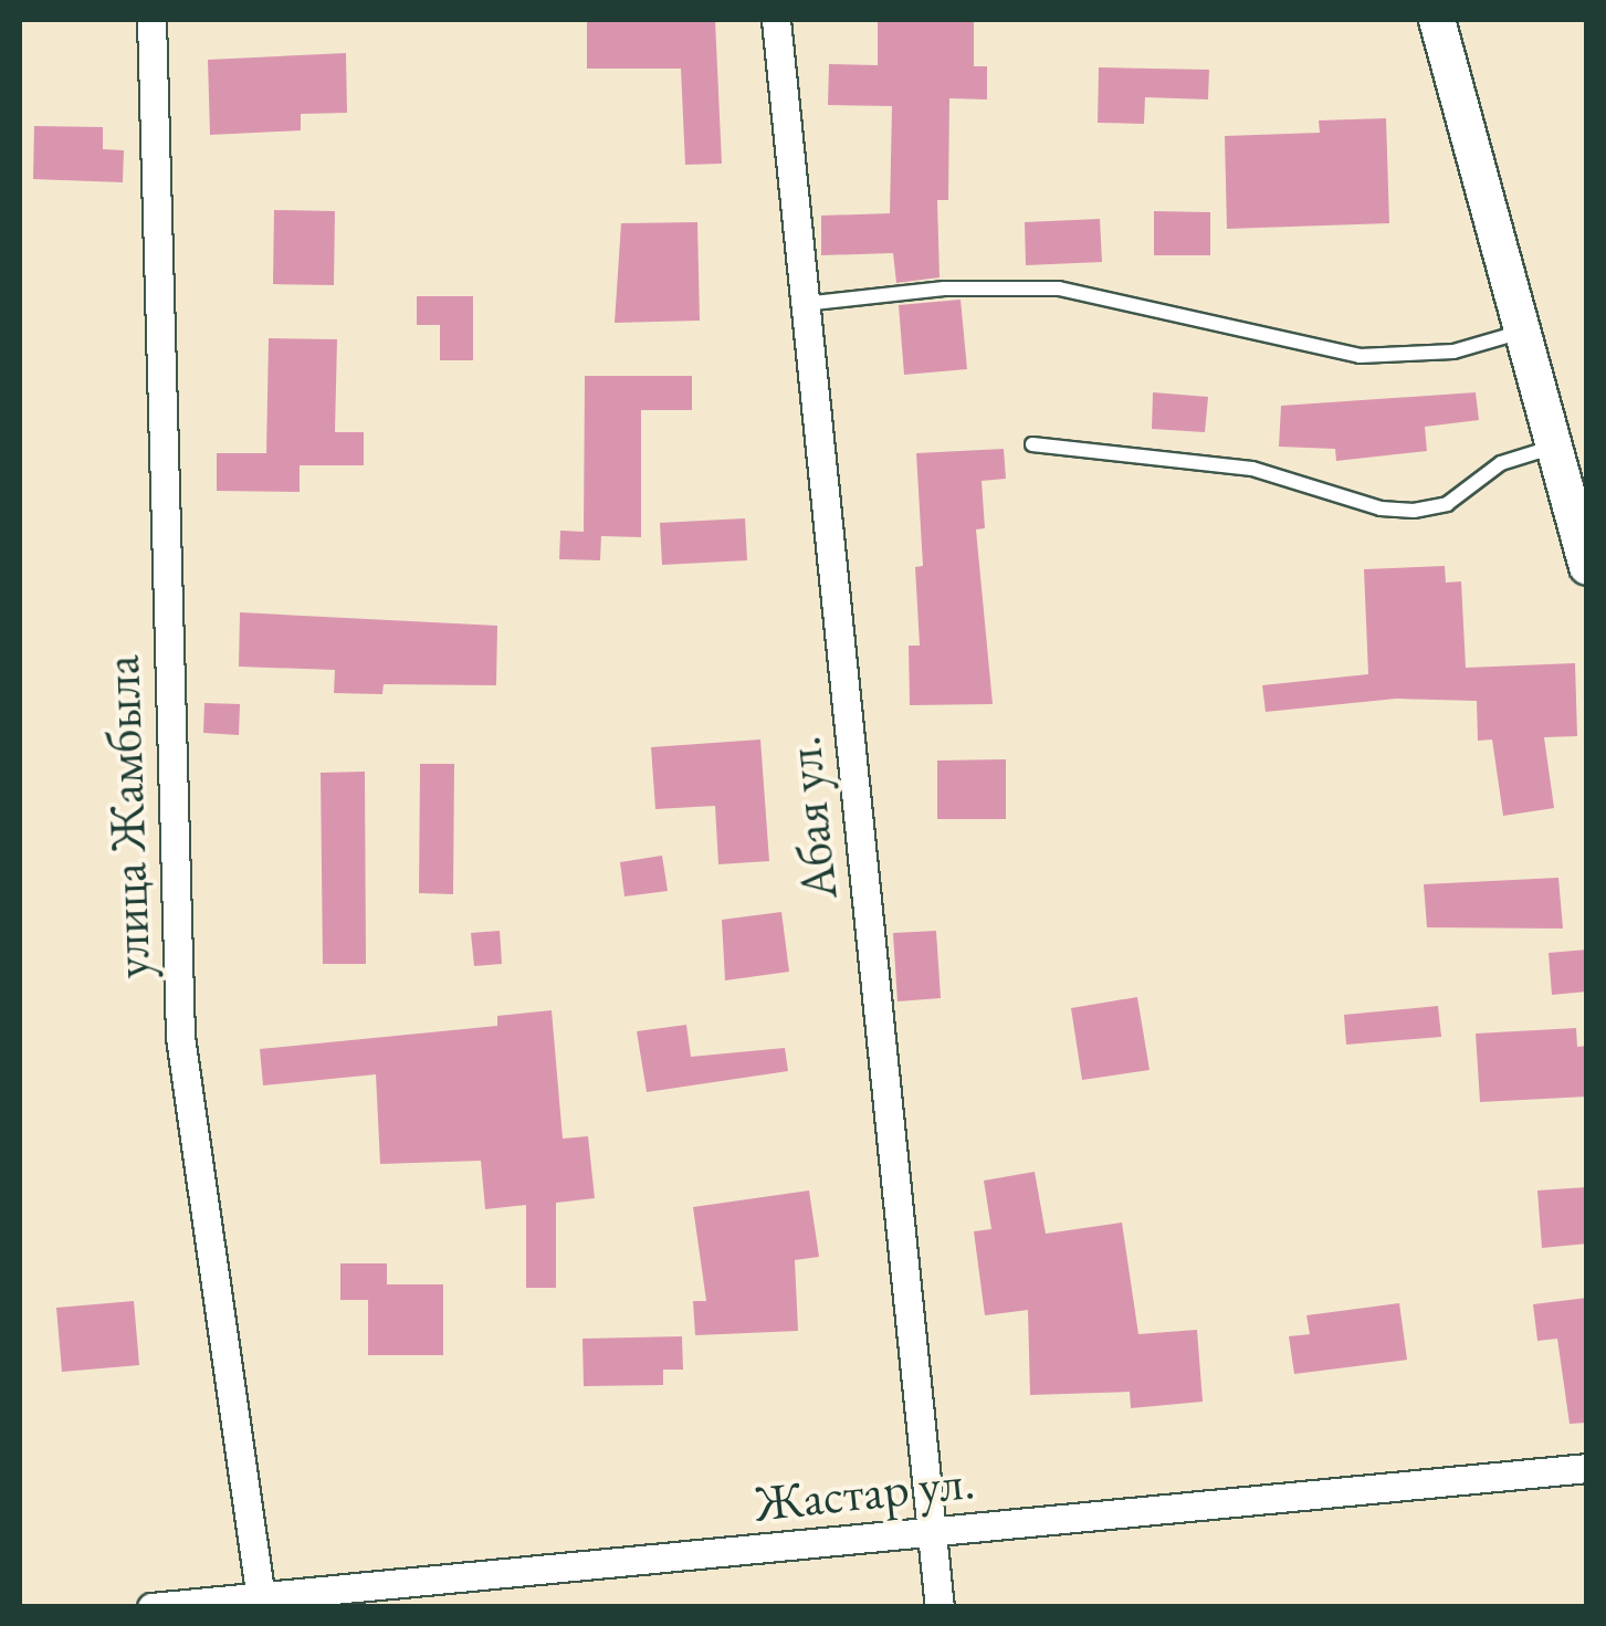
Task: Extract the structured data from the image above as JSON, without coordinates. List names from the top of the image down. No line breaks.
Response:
{"streets":{"street":["улица Жамбыла","Абая ул.","Жастар ул."]},"crossings":[["улица Жамбыла","Жастар ул."],["Абая ул.","Жастар ул."]]}
